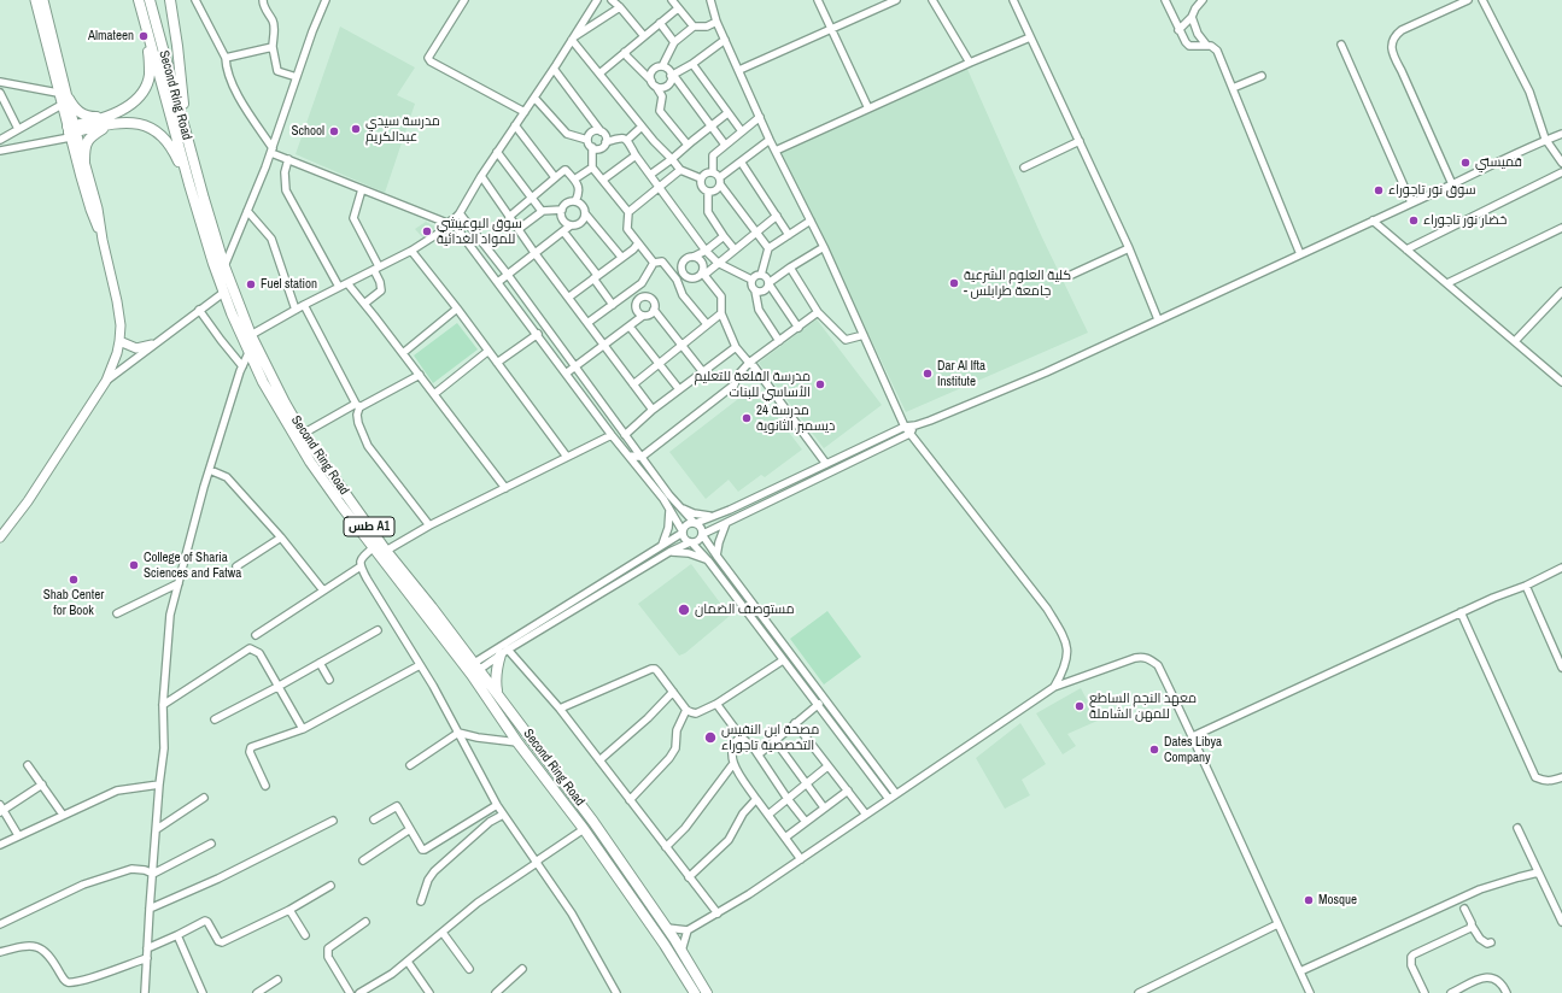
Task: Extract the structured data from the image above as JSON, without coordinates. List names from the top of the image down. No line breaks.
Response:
{"streets":{"highway":["Second Ring Road","طس A1"]},"places":["Almateen","مدرسة سيدي عبدالكريم","School","قميستي","سوق نور تاجوراء","خضار نور تاجوراء","سوق البوعيشي للمواد الغدائية","كلية العلوم الشرعية - جامعة طرابلس","Fuel station","Dar Al Ifta Institute","مدرسة القلعة للتعليم الأساسي للبنات","مدرسة 24 ديسمبر الثانوية","College of Sharia Sciences and Fatwa","Shab Center for Book","مستوصف الضمان","معهد النجم الساطع للمهن الشاملة","مصحة ابن النفيس التخصصية تاجوراء","Dates Libya Company","Mosque"]}
